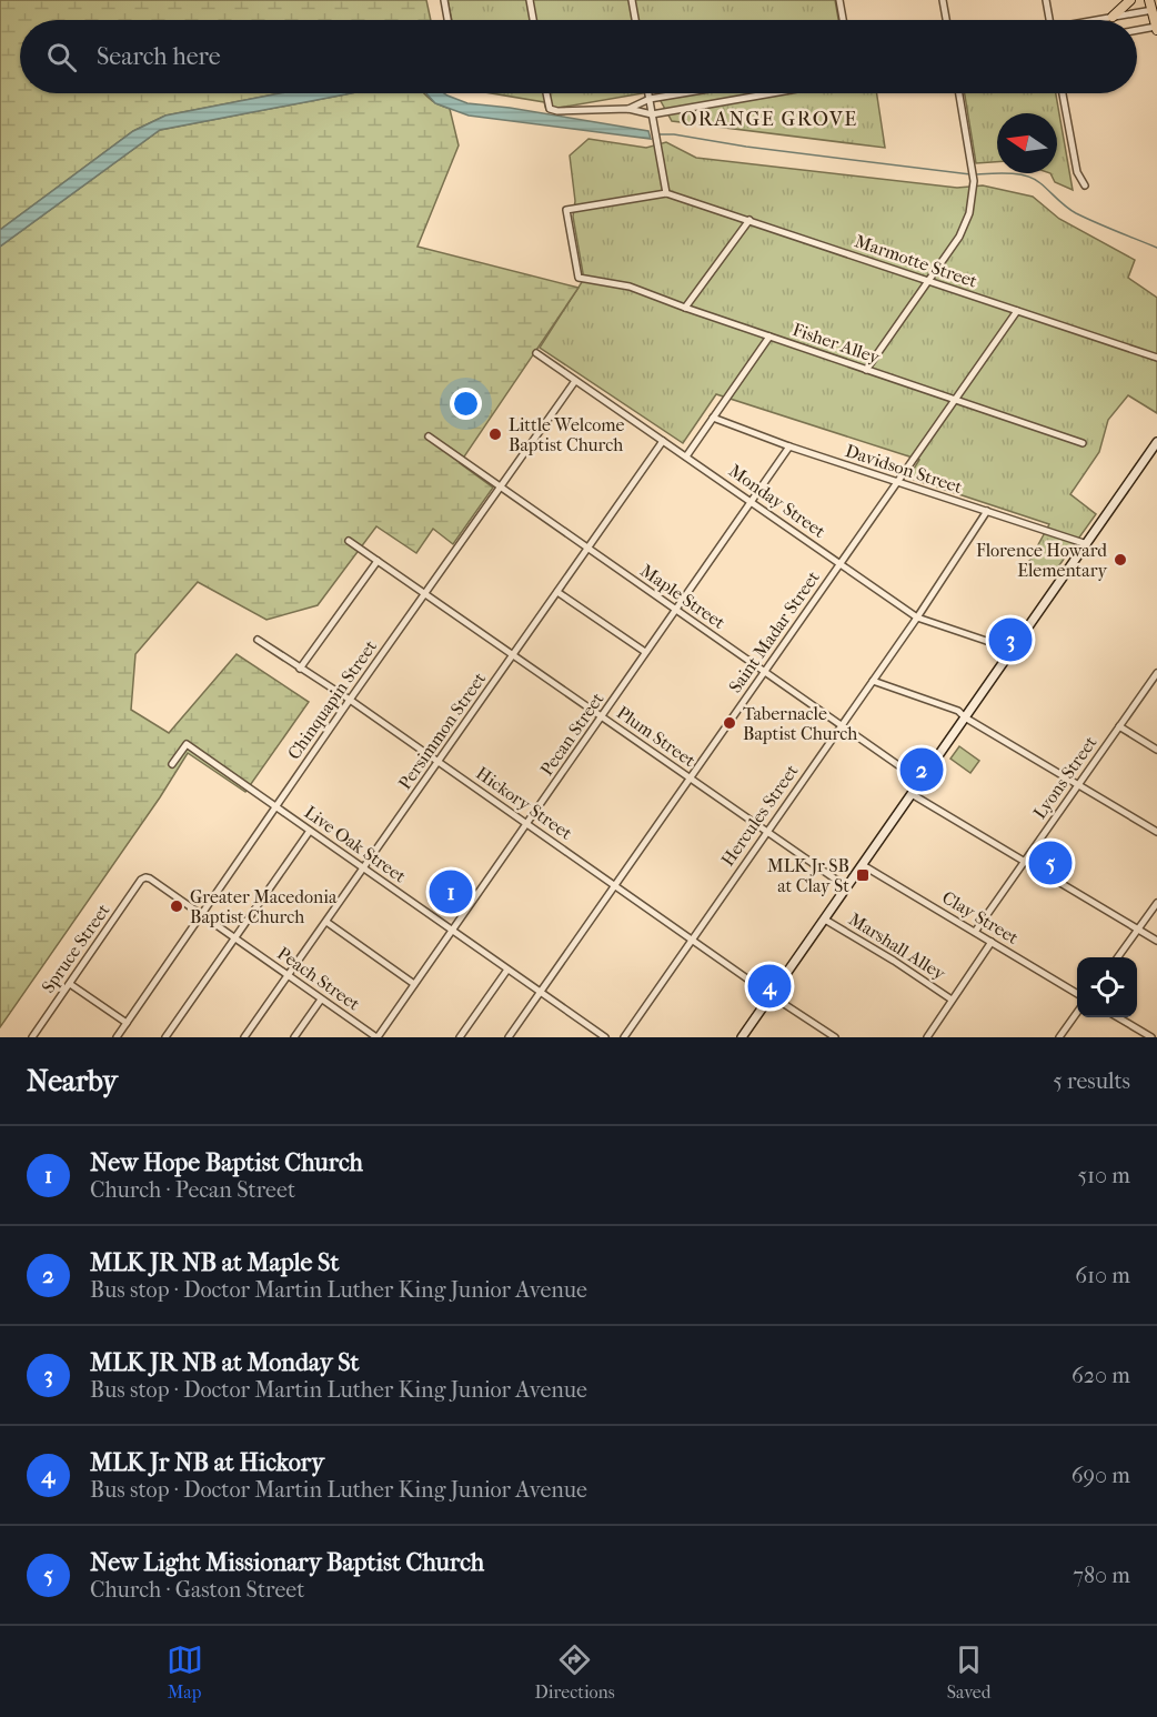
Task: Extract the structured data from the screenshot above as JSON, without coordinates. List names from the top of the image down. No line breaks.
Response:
{"streets":{"street":["Marmotte Street","Fisher Alley","Davidson Street","Monday Street","Maple Street","Saint Madar Street","Chinquapin Street","Persimmon Street","Pecan Street","Plum Street","Lyons Street","Hickory Street","Hercules Street","Live Oak Street","Clay Street","Marshall Alley","Spruce Street","Peach Street"]},"crossings":[["Marmotte Street","Fisher Alley"],["Marmotte Street","Saint Madar Street"],["Fisher Alley","Saint Madar Street"],["Davidson Street","Saint Madar Street"],["Davidson Street","Pecan Street"],["Davidson Street","Hercules Street"],["Monday Street","Saint Madar Street"],["Monday Street","Chinquapin Street"],["Monday Street","Persimmon Street"],["Monday Street","Pecan Street"],["Monday Street","Hercules Street"],["Maple Street","Saint Madar Street"],["Maple Street","Chinquapin Street"],["Maple Street","Persimmon Street"],["Maple Street","Pecan Street"],["Maple Street","Hercules Street"],["Saint Madar Street","Plum Street"],["Saint Madar Street","Hickory Street"],["Saint Madar Street","Live Oak Street"],["Chinquapin Street","Plum Street"],["Chinquapin Street","Hickory Street"],["Chinquapin Street","Live Oak Street"],["Chinquapin Street","Peach Street"],["Persimmon Street","Plum Street"],["Persimmon Street","Hickory Street"],["Persimmon Street","Live Oak Street"],["Persimmon Street","Peach Street"],["Pecan Street","Plum Street"],["Pecan Street","Hickory Street"],["Pecan Street","Live Oak Street"],["Pecan Street","Peach Street"],["Plum Street","Hercules Street"],["Lyons Street","Clay Street"],["Hickory Street","Hercules Street"],["Spruce Street","Peach Street"]],"districts":["ORANGE GROVE"],"places":{"other":["Little Welcome Baptist Church","Florence Howard Elementary","Tabernacle Baptist Church","Greater Macedonia Baptist Church"],"transit":["MLK Jr SB at Clay St"]},"north":"left","page":{"search":"Search here","pins":["3","2","5","1","4"],"heading":["Nearby","5 results"],"list":[{"mark":"1","name":"New Hope Baptist Church","note":"Church · Pecan Street","value":"510 m"},{"mark":"2","name":"MLK JR NB at Maple St","note":"Bus stop · Doctor Martin Luther King Junior Avenue","value":"610 m"},{"mark":"3","name":"MLK JR NB at Monday St","note":"Bus stop · Doctor Martin Luther King Junior Avenue","value":"620 m"},{"mark":"4","name":"MLK Jr NB at Hickory","note":"Bus stop · Doctor Martin Luther King Junior Avenue","value":"690 m"},{"mark":"5","name":"New Light Missionary Baptist Church","note":"Church · Gaston Street","value":"780 m"}],"nav":["Map","Directions","Saved"]}}
